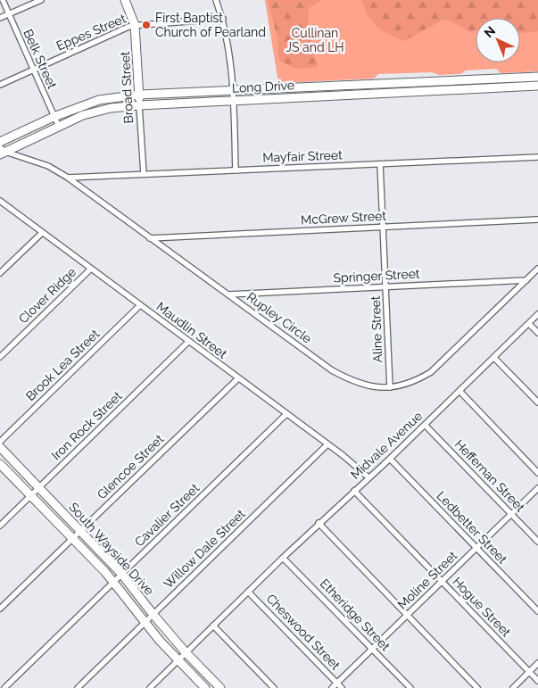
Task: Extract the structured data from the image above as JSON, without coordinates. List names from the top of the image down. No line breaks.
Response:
{"streets":{"main road":["Long Drive","Broad Street","South Wayside Drive"],"street":["Eppes Street","Belk Street","Mayfair Street","McGrew Street","Springer Street","Clover Ridge","Rupley Circle","Aline Street","Maudlin Street","Brook Lea Street","Iron Rock Street","Midvale Avenue","Glencoe Street","Heffernan Street","Cavalier Street","Ledbetter Street","Willow Dale Street","Moline Street","Hogue Street","Etheridge Street","Cheswood Street"]},"crossings":[["Eppes Street","Belk Street"],["Eppes Street","Broad Street"],["Belk Street","Long Drive"],["Long Drive","Broad Street"],["Long Drive","Rupley Circle"],["Broad Street","Mayfair Street"],["Mayfair Street","Rupley Circle"],["Mayfair Street","Aline Street"],["McGrew Street","Rupley Circle"],["McGrew Street","Aline Street"],["Springer Street","Rupley Circle"],["Springer Street","Aline Street"],["Clover Ridge","Maudlin Street"],["Rupley Circle","Aline Street"],["Maudlin Street","Brook Lea Street"],["Maudlin Street","Iron Rock Street"],["Maudlin Street","Midvale Avenue"],["Maudlin Street","Glencoe Street"],["Maudlin Street","Cavalier Street"],["Maudlin Street","Willow Dale Street"],["Iron Rock Street","South Wayside Drive"],["Midvale Avenue","Heffernan Street"],["Midvale Avenue","Ledbetter Street"],["Midvale Avenue","South Wayside Drive"],["Midvale Avenue","Hogue Street"],["Midvale Avenue","Etheridge Street"],["Midvale Avenue","Cheswood Street"],["Glencoe Street","South Wayside Drive"],["Heffernan Street","Moline Street"],["Cavalier Street","South Wayside Drive"],["Ledbetter Street","Moline Street"],["South Wayside Drive","Willow Dale Street"],["Moline Street","Hogue Street"],["Moline Street","Etheridge Street"],["Moline Street","Cheswood Street"]],"parks":["Cullinan JS and LH"],"places":["First Baptist Church of Pearland"],"north":"top left"}
